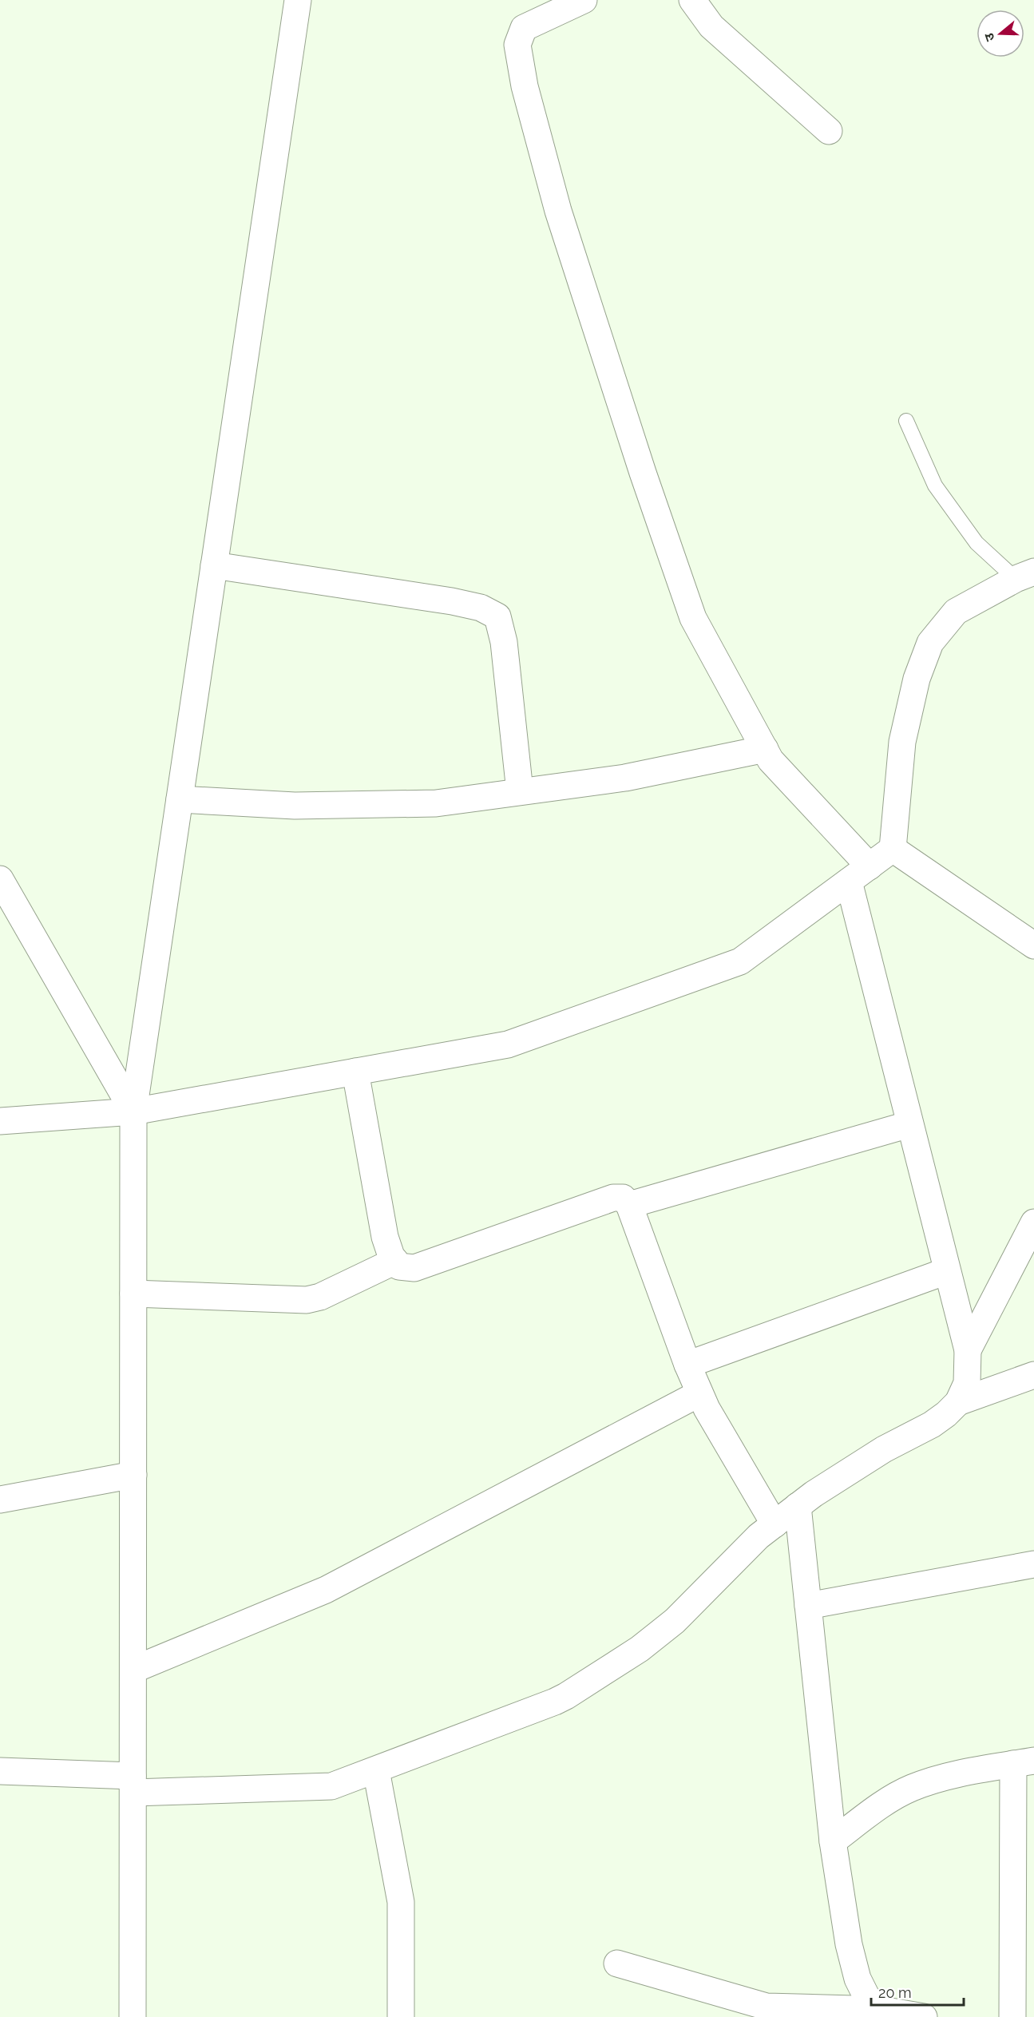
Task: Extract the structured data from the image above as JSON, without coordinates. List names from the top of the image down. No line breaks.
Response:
{"scale_bar":"20 m","north":"left"}
